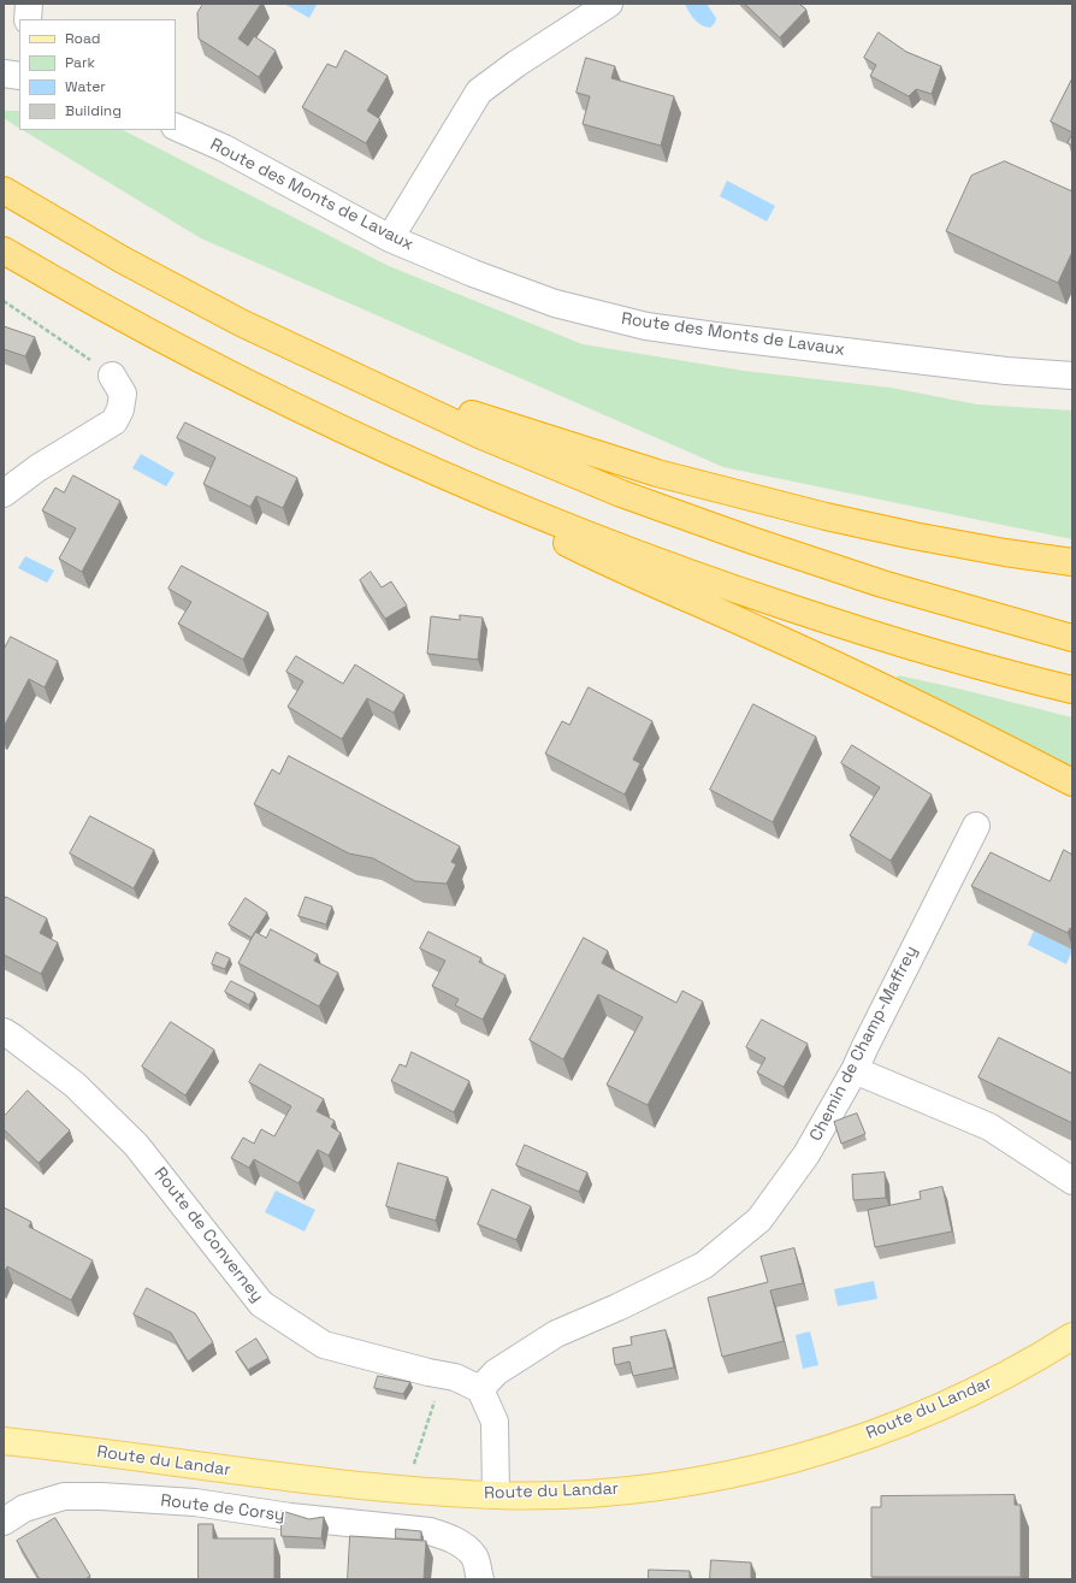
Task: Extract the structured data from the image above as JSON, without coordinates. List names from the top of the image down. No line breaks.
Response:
{"streets":{"main road":["Route du Landar"],"street":["Route des Monts de Lavaux","Chemin de Champ-Maffrey","Route de Converney","Route de Corsy"]},"crossings":[["Chemin de Champ-Maffrey","Route de Converney"]],"legend":["Road","Park","Water","Building"]}
